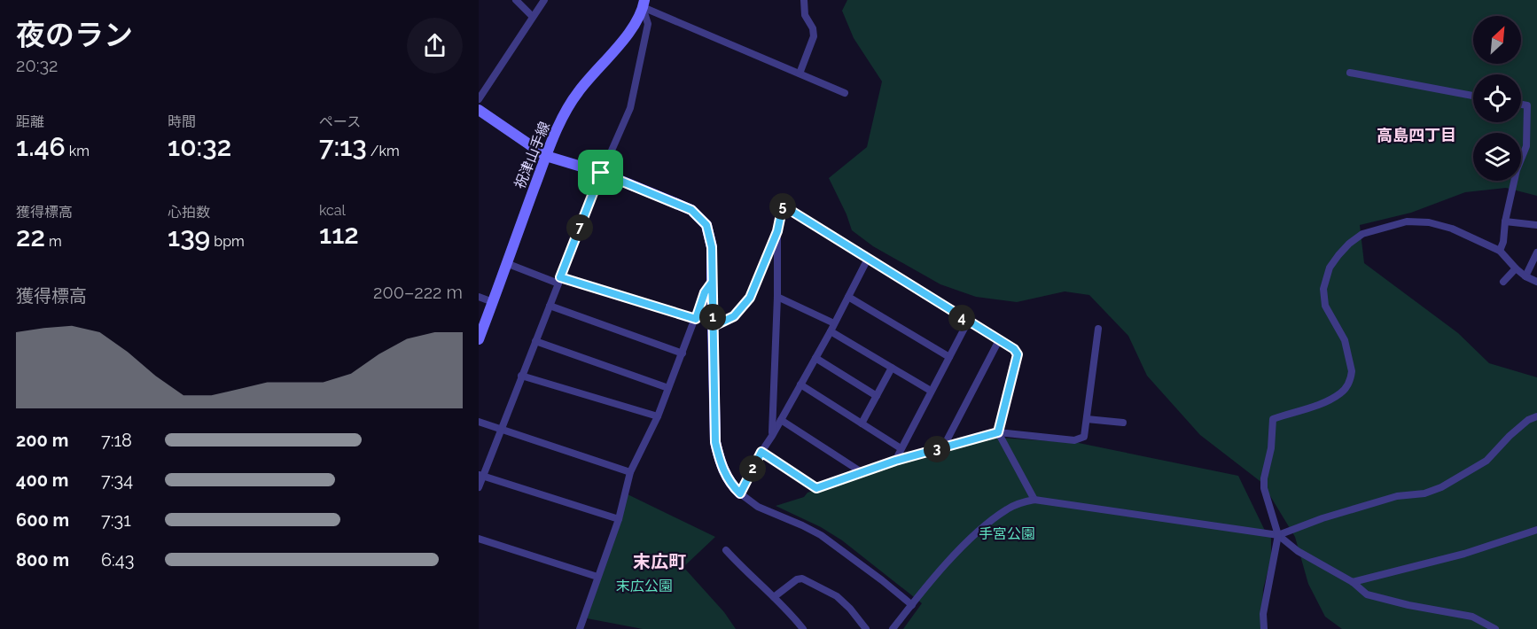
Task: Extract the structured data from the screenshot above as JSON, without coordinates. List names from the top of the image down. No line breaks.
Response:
{"streets":{"street":["祝津山手線"]},"districts":["高島四丁目","末広町"],"parks":["手宮公園","末広公園"],"north":"top right","page":{"heading":["夜のラン","20:32"],"stats":[["距離","1.46 km"],["時間","10:32"],["ペース","7:13 /km"],["獲得標高","22 m"],["心拍数","139 bpm"],["kcal","112"]],"pins":["5","7","1","4","3","2"],"chart":["獲得標高","200–222 m"],"list":[{"name":"200 m","note":"7:18"},{"name":"400 m","note":"7:34"},{"name":"600 m","note":"7:31"},{"name":"800 m","note":"6:43"}]}}
